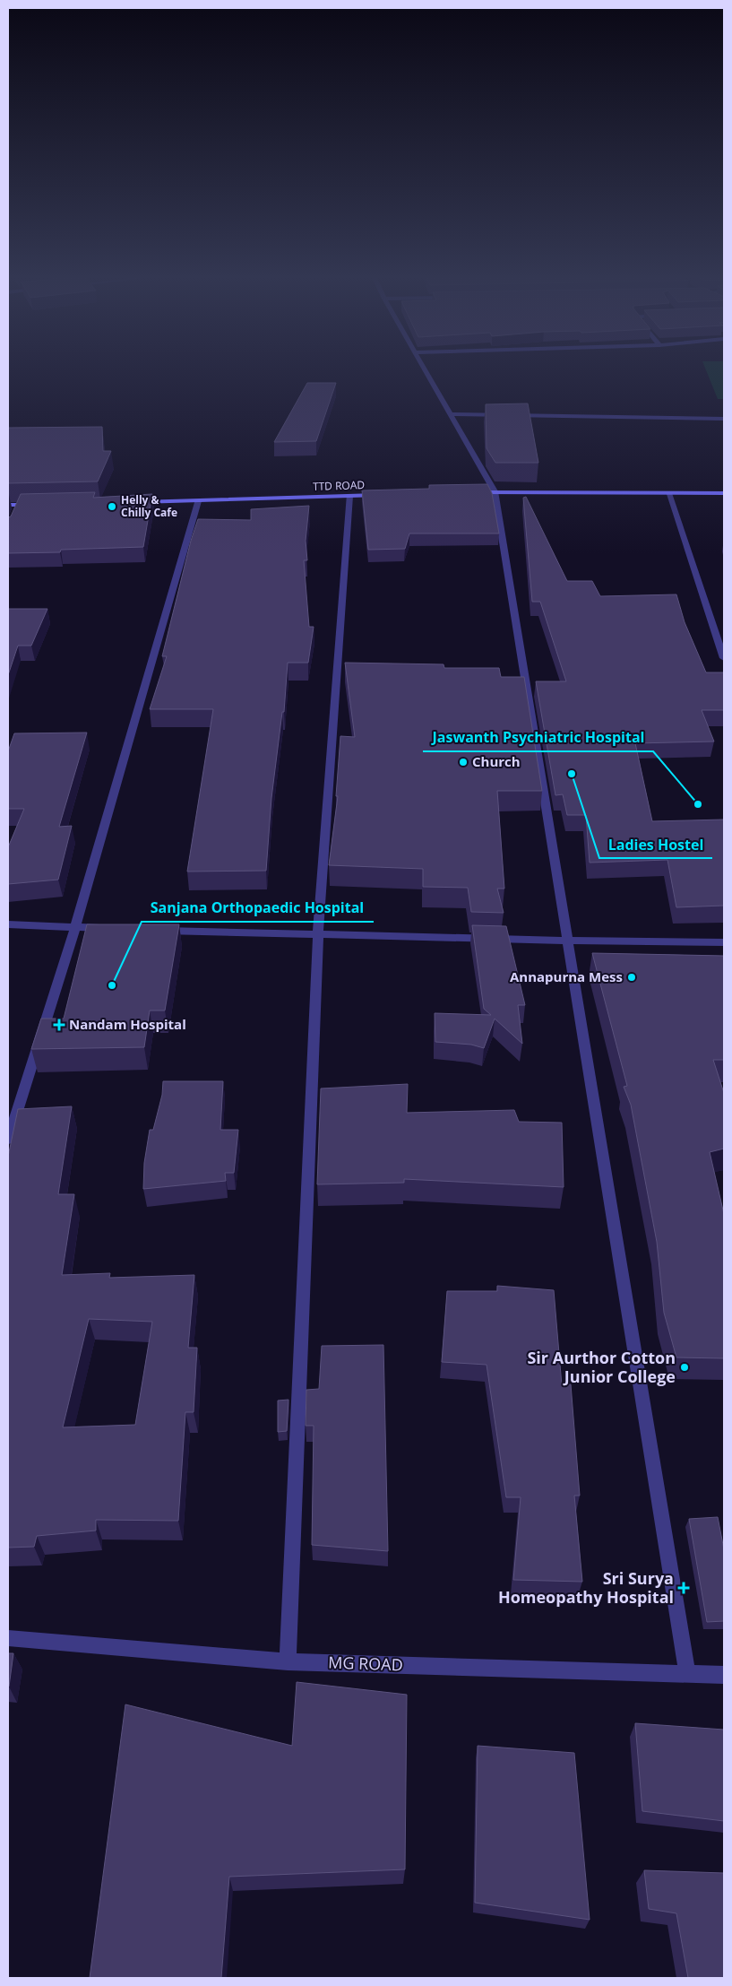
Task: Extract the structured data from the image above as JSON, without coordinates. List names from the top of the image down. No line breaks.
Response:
{"streets":{"street":["TTD ROAD","MG ROAD"]},"places":{"other":["Helly & Chilly Cafe","Church","Ladies Hostel","Jaswanth Psychiatric Hospital","Annapurna Mess","Sanjana Orthopaedic Hospital","Sir Aurthor Cotton Junior College"],"health":["Nandam Hospital","Sri Surya Homeopathy Hospital"]}}
